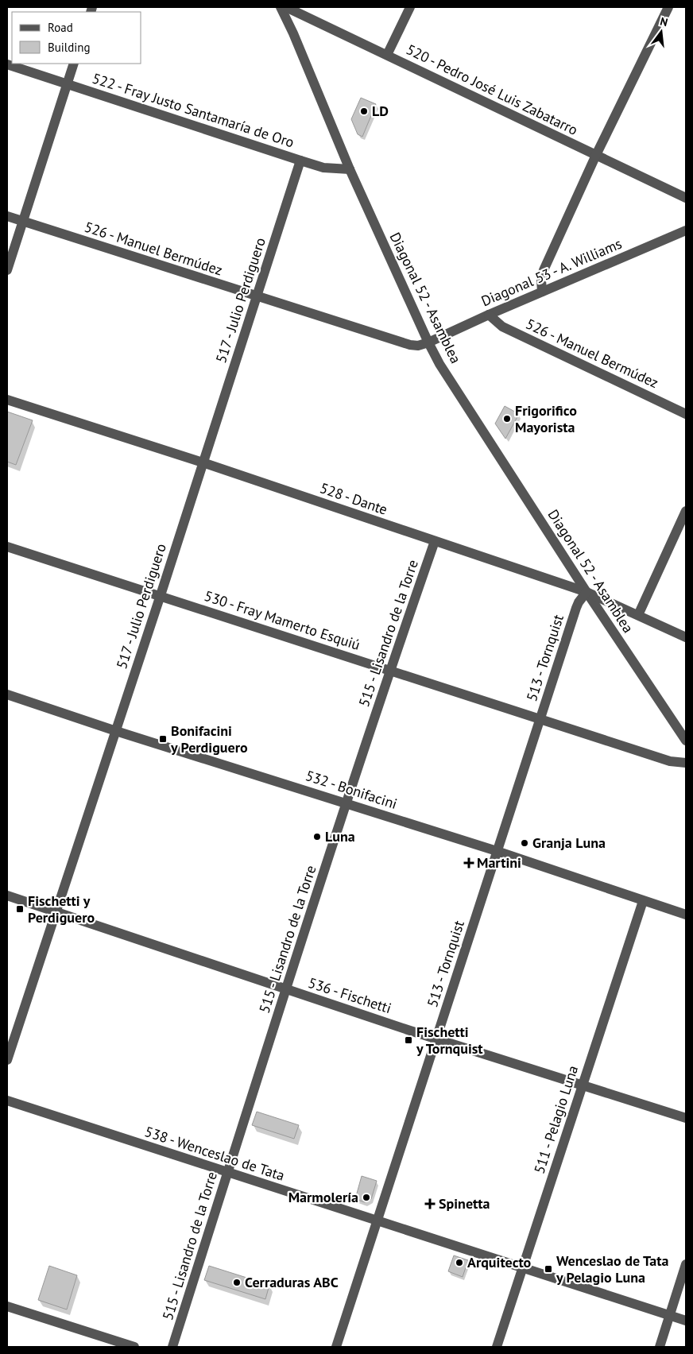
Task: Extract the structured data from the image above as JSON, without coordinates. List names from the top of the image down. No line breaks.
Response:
{"streets":{"street":["520 - Pedro José Luis Zabatarro","522 - Fray Justo Santamaría de Oro","526 - Manuel Bermúdez","Diagonal 53 - A. Williams","Diagonal 52 - Asamblea","517 - Julio Perdiguero","528 - Dante","530 - Fray Mamerto Esquiú","515 - Lisandro de la Torre","513 - Tornquist","532 - Bonifacini","536 - Fischetti","511 - Pelagio Luna","538 - Wenceslao de Tata"]},"crossings":[["522 - Fray Justo Santamaría de Oro","Diagonal 52 - Asamblea"],["522 - Fray Justo Santamaría de Oro","517 - Julio Perdiguero"],["526 - Manuel Bermúdez","Diagonal 53 - A. Williams"],["526 - Manuel Bermúdez","Diagonal 52 - Asamblea"],["526 - Manuel Bermúdez","517 - Julio Perdiguero"],["Diagonal 53 - A. Williams","Diagonal 52 - Asamblea"],["Diagonal 52 - Asamblea","528 - Dante"],["Diagonal 52 - Asamblea","513 - Tornquist"],["517 - Julio Perdiguero","528 - Dante"],["517 - Julio Perdiguero","530 - Fray Mamerto Esquiú"],["517 - Julio Perdiguero","532 - Bonifacini"],["517 - Julio Perdiguero","536 - Fischetti"],["528 - Dante","515 - Lisandro de la Torre"],["528 - Dante","513 - Tornquist"],["530 - Fray Mamerto Esquiú","515 - Lisandro de la Torre"],["530 - Fray Mamerto Esquiú","513 - Tornquist"],["515 - Lisandro de la Torre","532 - Bonifacini"],["515 - Lisandro de la Torre","536 - Fischetti"],["515 - Lisandro de la Torre","538 - Wenceslao de Tata"],["513 - Tornquist","532 - Bonifacini"],["513 - Tornquist","536 - Fischetti"],["513 - Tornquist","538 - Wenceslao de Tata"],["532 - Bonifacini","511 - Pelagio Luna"],["536 - Fischetti","511 - Pelagio Luna"],["511 - Pelagio Luna","538 - Wenceslao de Tata"]],"places":{"other":["LD","Frigorifico Mayorista","Luna","Granja Luna","Marmolería","Arquitecto","Cerraduras ABC"],"transit":["Bonifacini y Perdiguero","Fischetti y Perdiguero","Fischetti y Tornquist","Wenceslao de Tata y Pelagio Luna"],"health":["Martini","Spinetta"]},"legend":["Road","Building"],"north":"top"}
